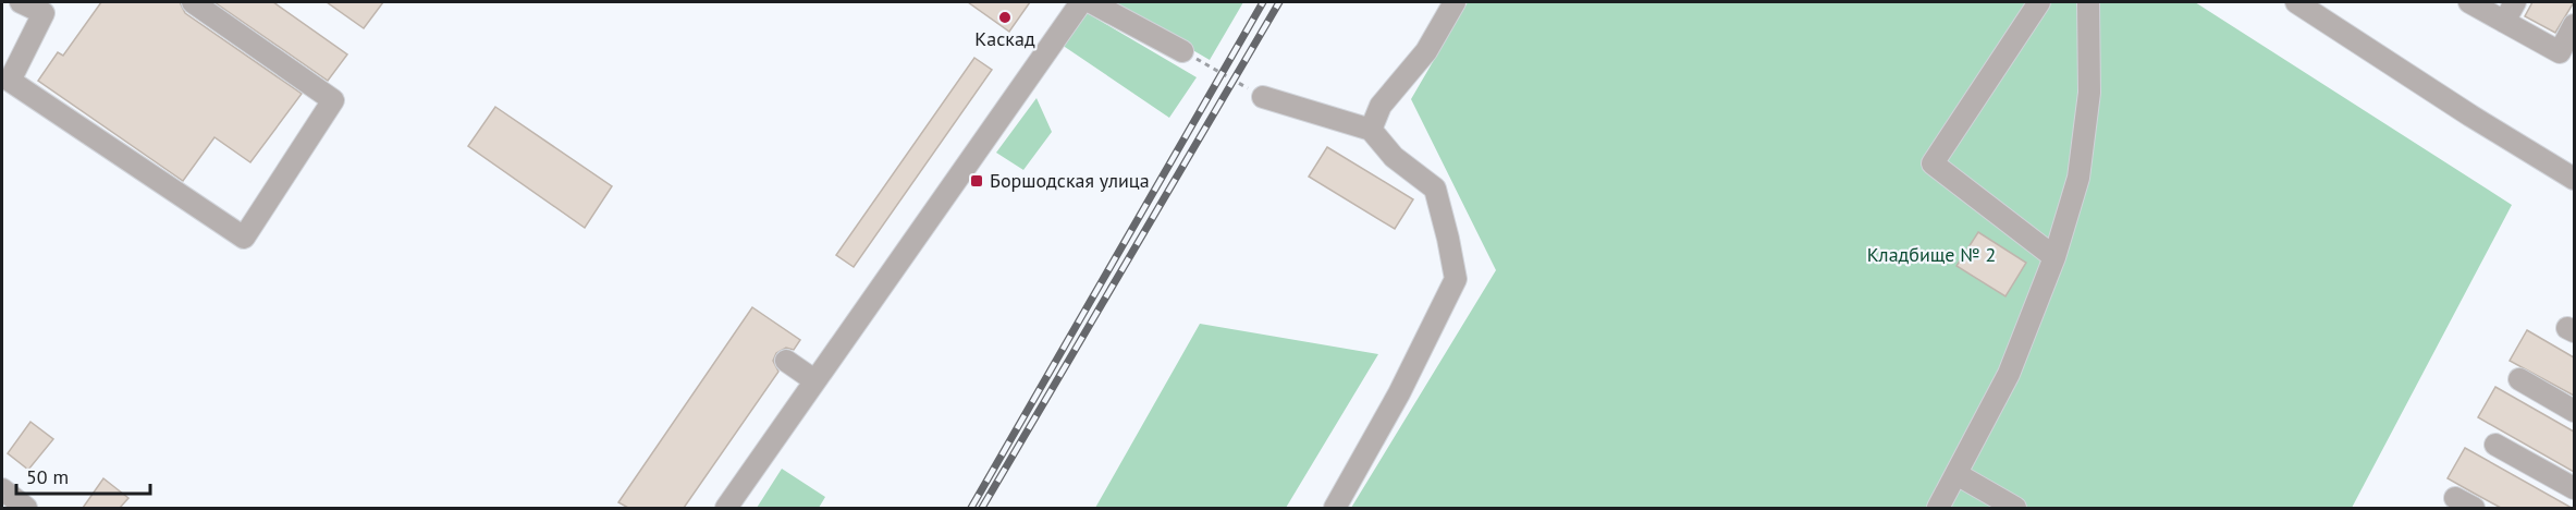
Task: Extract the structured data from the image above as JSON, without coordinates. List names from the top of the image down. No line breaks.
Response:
{"parks":["Кладбище № 2"],"places":{"other":["Каскад"],"transit":["Боршодская улица"]},"scale_bar":"50 m"}
